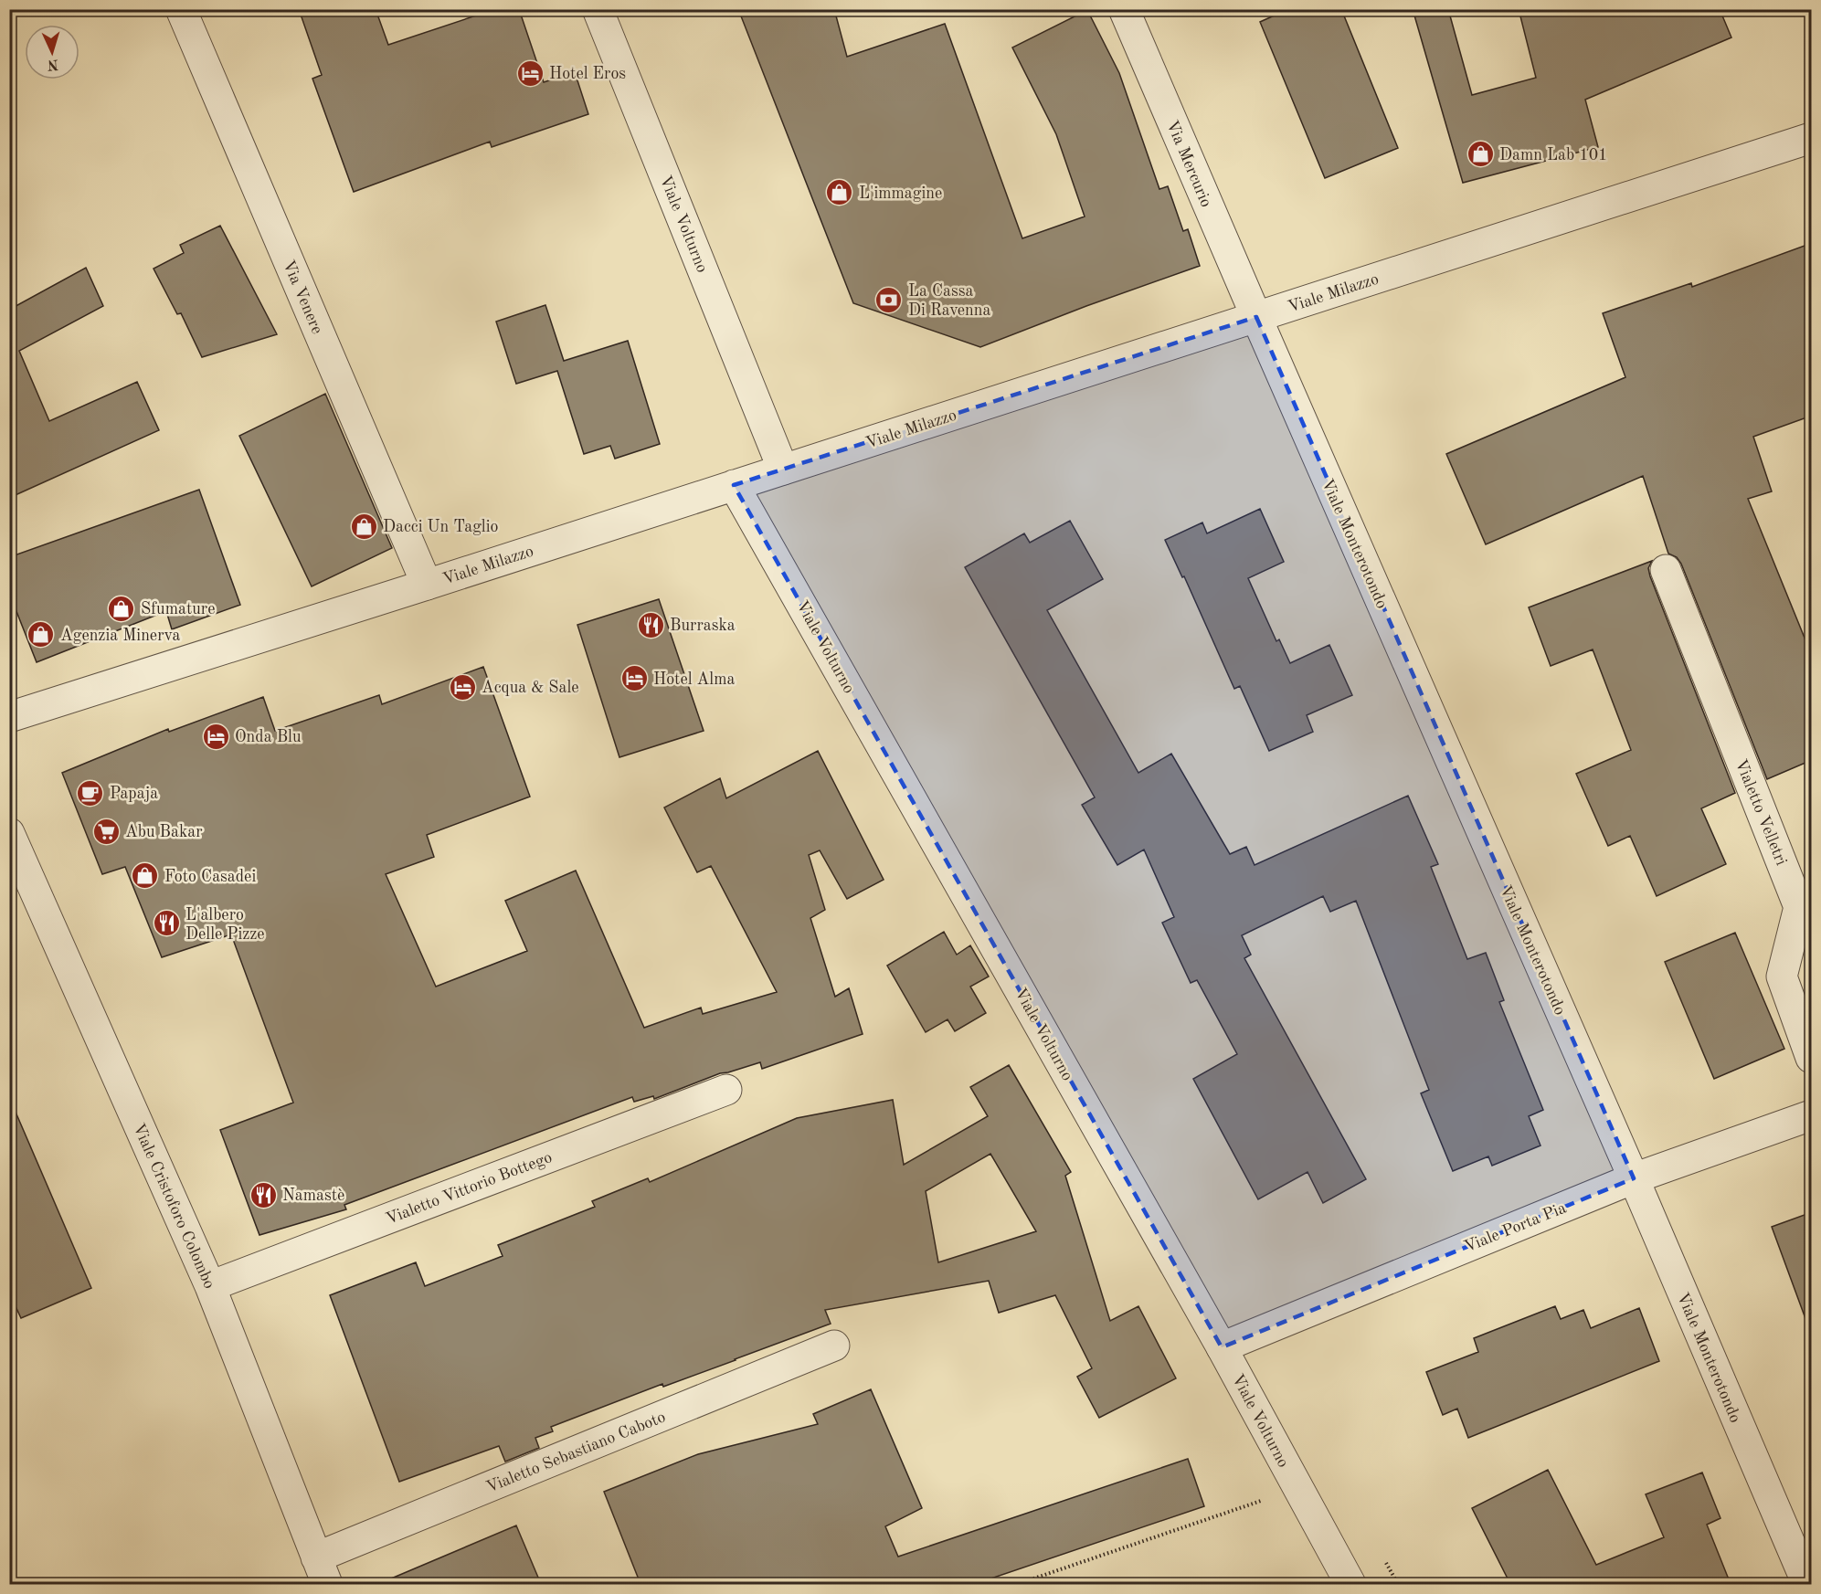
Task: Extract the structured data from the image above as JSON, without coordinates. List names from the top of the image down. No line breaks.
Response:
{"streets":{"street":["Via Mercurio","Viale Volturno","Viale Milazzo","Via Venere","Viale Monterotondo","Vialetto Velletri","Vialetto Vittorio Bottego","Viale Cristoforo Colombo","Viale Porta Pia","Vialetto Sebastiano Caboto"]},"crossings":[["Via Mercurio","Viale Milazzo"],["Via Mercurio","Viale Monterotondo"],["Viale Volturno","Viale Milazzo"],["Viale Volturno","Viale Porta Pia"],["Viale Milazzo","Via Venere"],["Viale Milazzo","Viale Monterotondo"],["Viale Monterotondo","Viale Porta Pia"],["Vialetto Vittorio Bottego","Viale Cristoforo Colombo"],["Viale Cristoforo Colombo","Vialetto Sebastiano Caboto"]],"places":{"hotel":["Hotel Eros","Hotel Alma","Acqua & Sale","Onda Blu"],"shop":["Damn Lab 101","L'immagine","Dacci Un Taglio","Sfumature","Agenzia Minerva","Foto Casadei"],"bank":["La Cassa Di Ravenna"],"restaurant":["Burraska","L'albero Delle Pizze","Namastè"],"cafe":["Papaja"],"supermarket":["Abu Bakar"]},"north":"bottom"}
